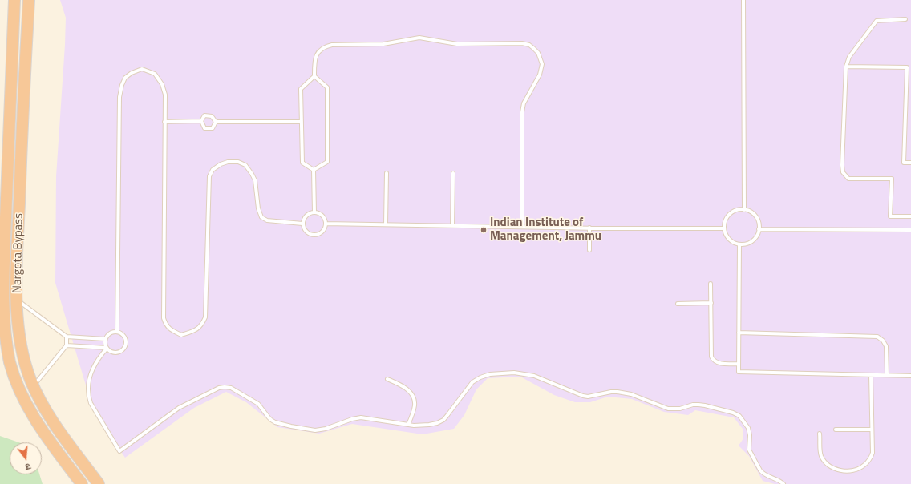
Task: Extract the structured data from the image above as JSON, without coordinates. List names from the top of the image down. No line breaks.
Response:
{"streets":{"highway":["Nargota Bypass"]},"places":["Indian Institute of Management, Jammu"],"north":"bottom"}
